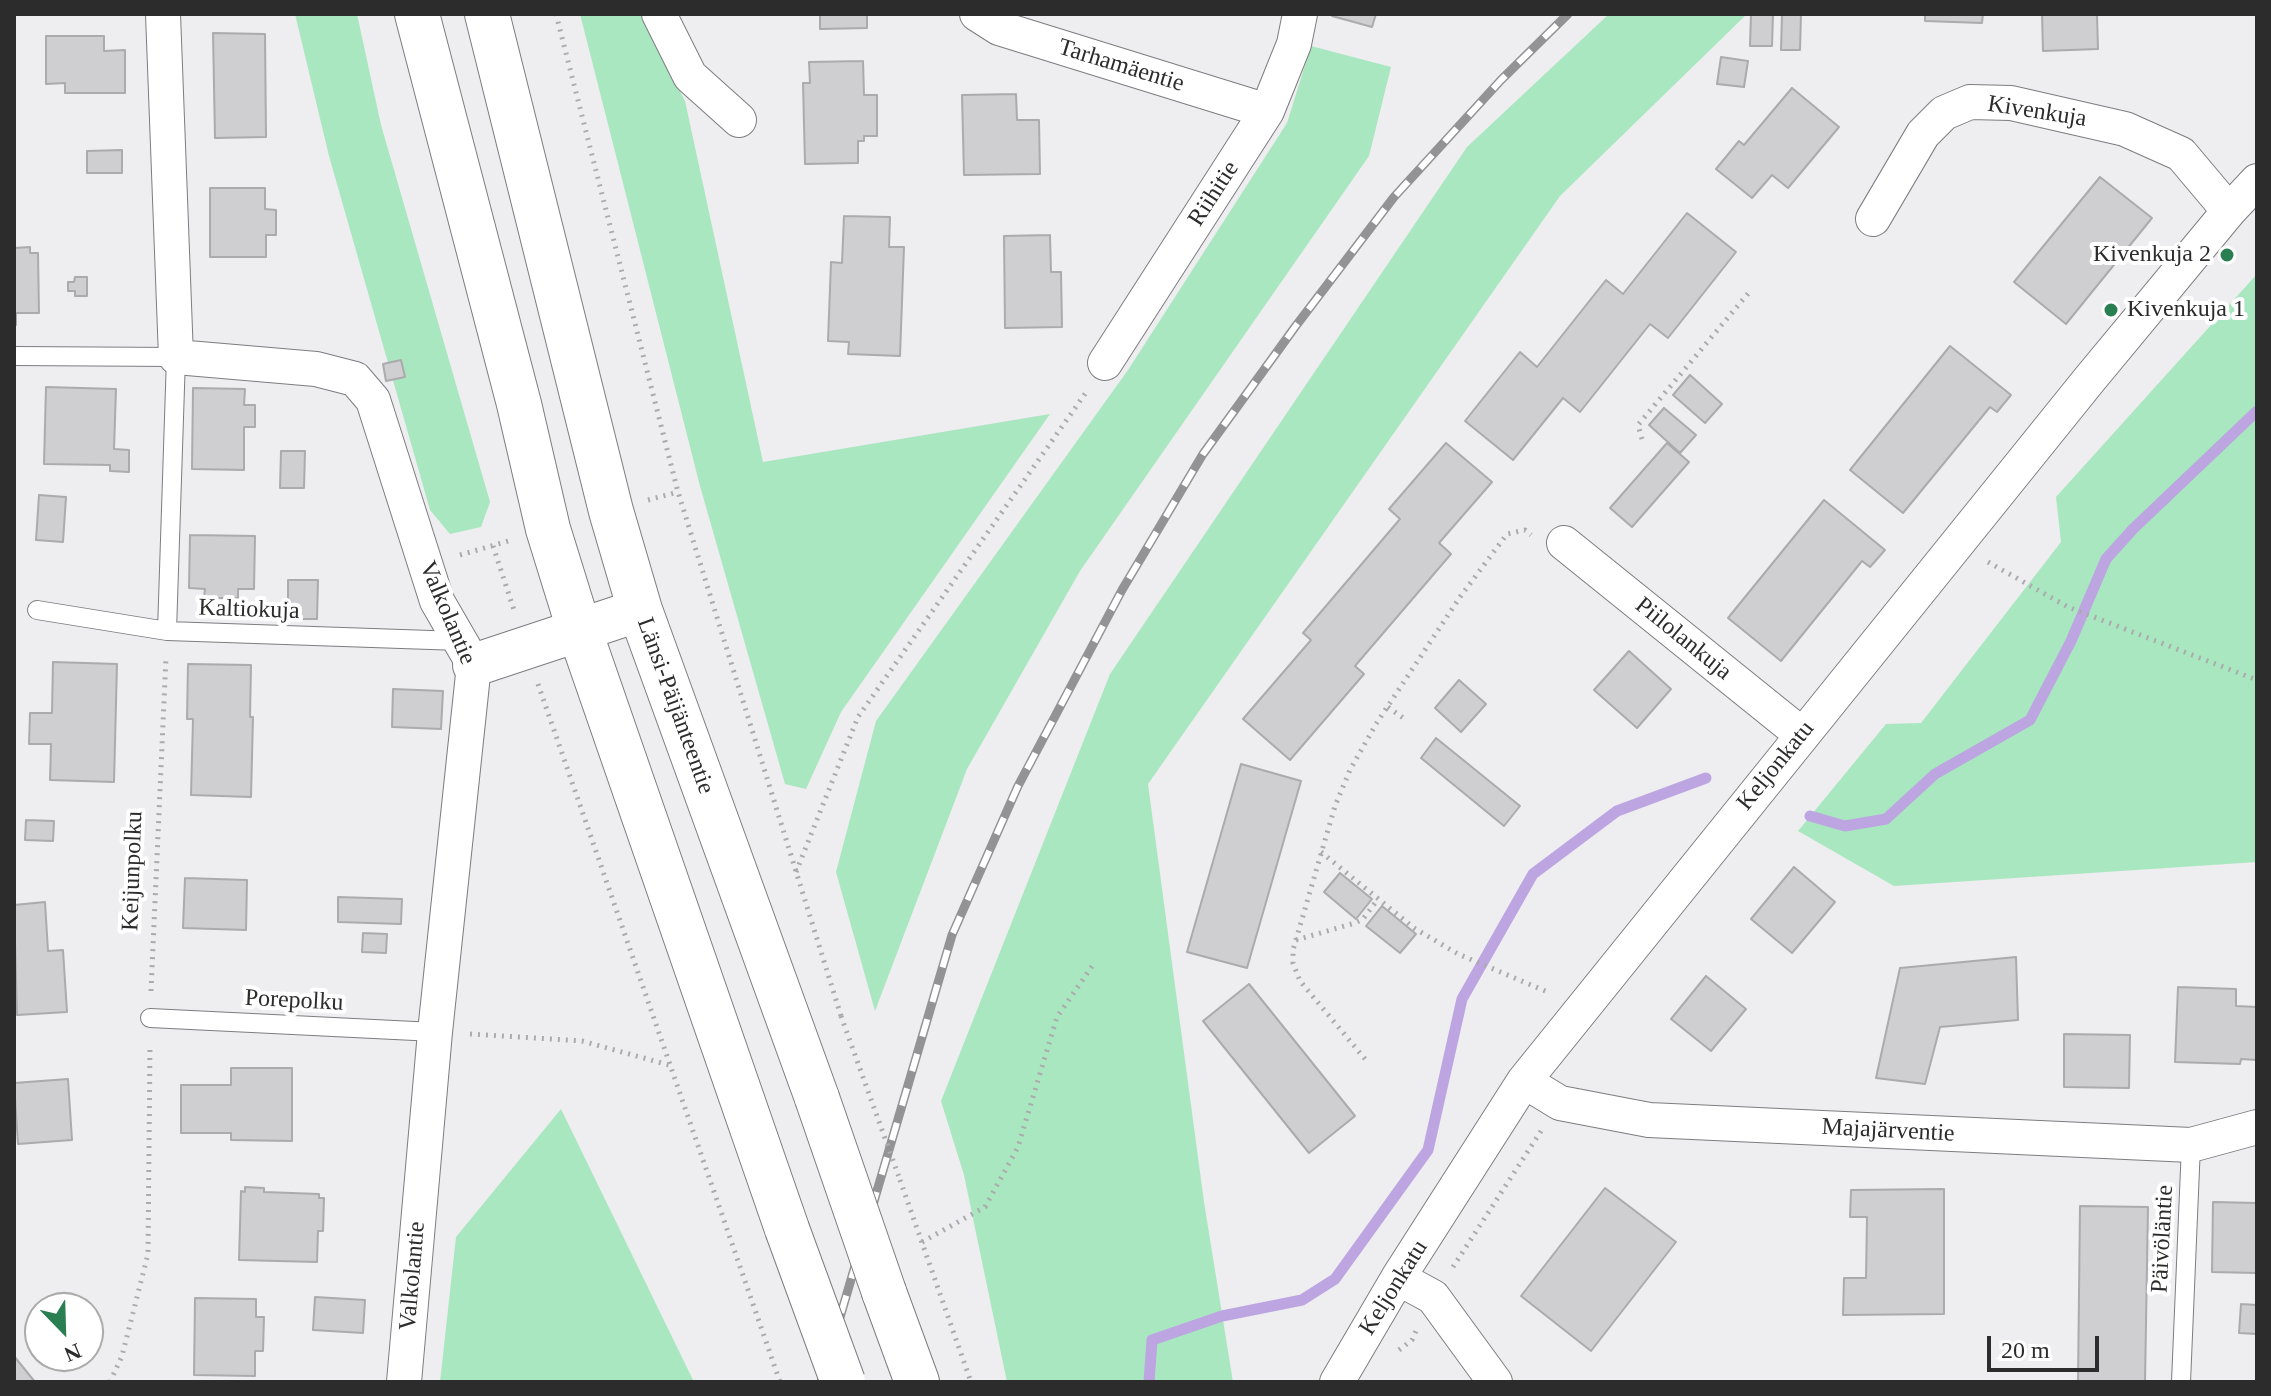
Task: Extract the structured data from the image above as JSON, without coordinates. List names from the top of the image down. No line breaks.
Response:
{"streets":{"main road":["Länsi-Päijänteentie"],"street":["Tarhamäentie","Kivenkuja","Riihitie","Valkolantie","Piilolankuja","Keljonkatu","Majajärventie"],"lane":["Kaltiokuja","Porepolku","Päivöläntie"],"path":["Keijunpolku"]},"crossings":[["Tarhamäentie","Riihitie"],["Kivenkuja","Keljonkatu"],["Kaltiokuja","Valkolantie"],["Kaltiokuja","Keijunpolku"],["Valkolantie","Porepolku"],["Piilolankuja","Keljonkatu"],["Keljonkatu","Majajärventie"],["Keijunpolku","Porepolku"],["Majajärventie","Päivöläntie"]],"places":["Kivenkuja 2","Kivenkuja 1"],"scale_bar":"20 m","north":"bottom right"}
